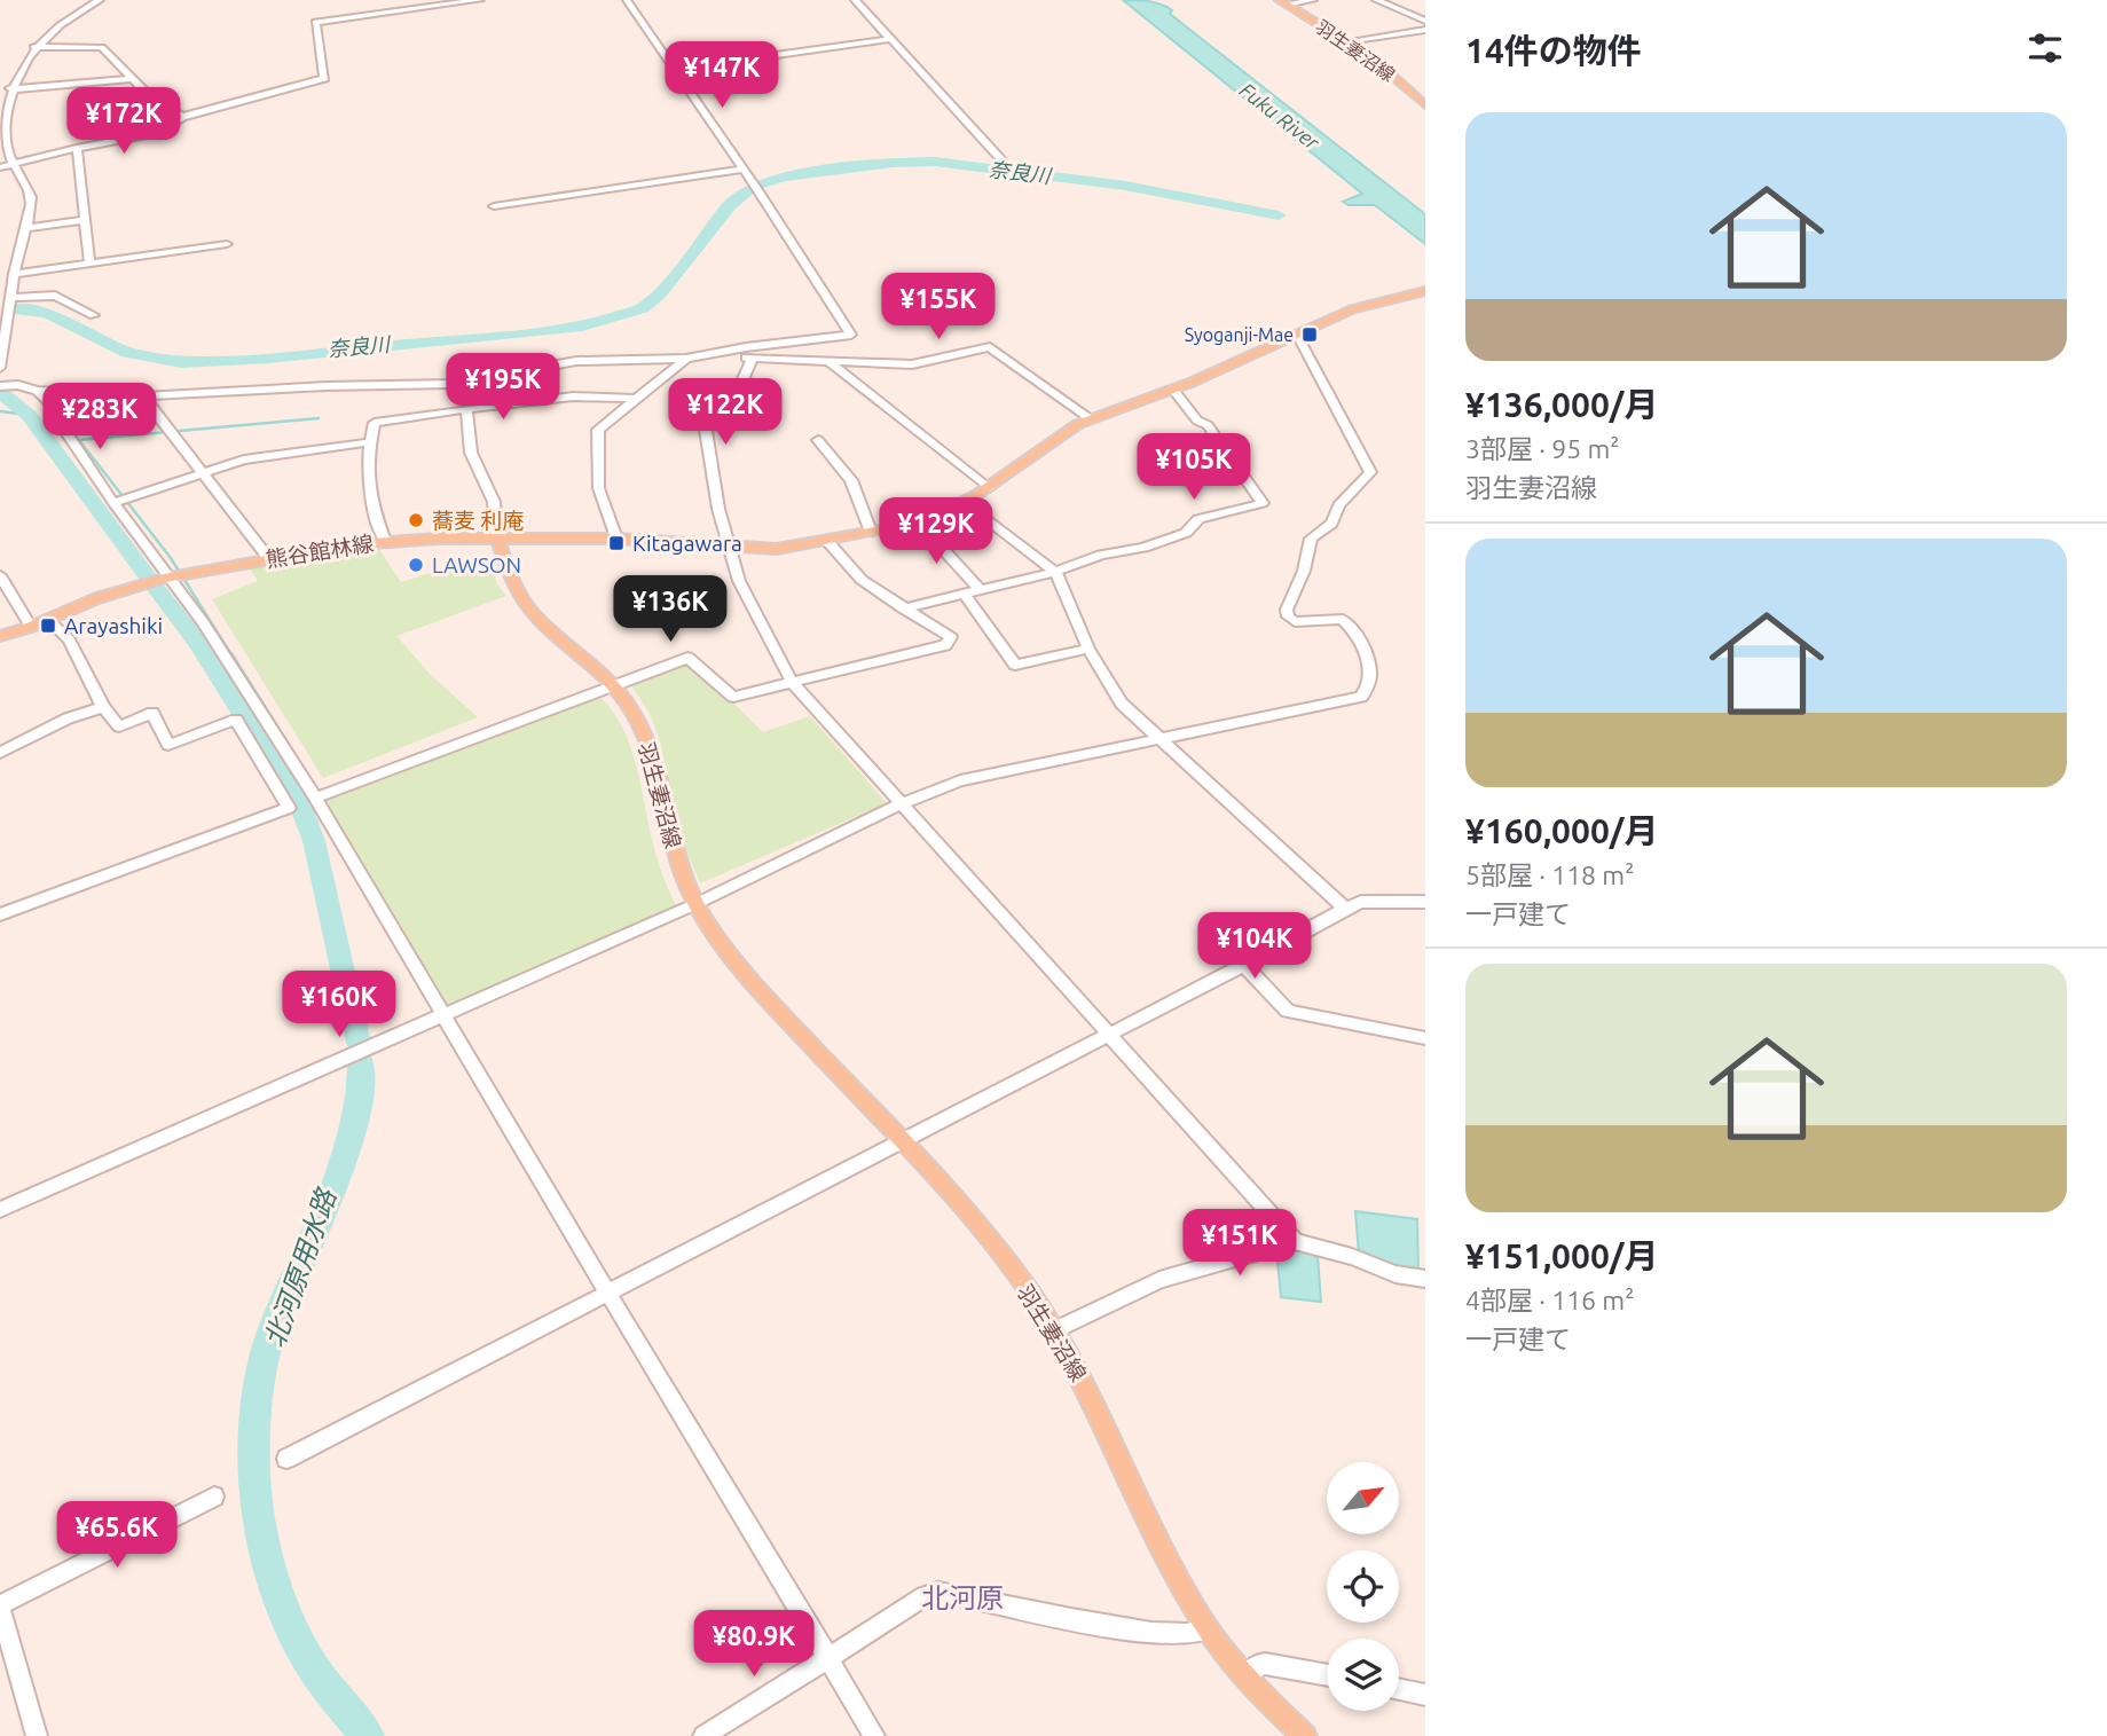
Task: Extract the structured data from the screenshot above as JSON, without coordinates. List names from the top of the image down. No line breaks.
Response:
{"streets":{"main road":["羽生妻沼線","熊谷館林線"]},"crossings":[["羽生妻沼線","熊谷館林線"]],"districts":["北河原"],"water":["Fuku River","奈良川","北河原用水路"],"places":{"transit":["Syoganji-Mae","Kitagawara","Arayashiki"],"other":["蕎麦 利庵","LAWSON"]},"north":"top right","page":{"heading":"14件の物件","price":["¥147K","¥172K","¥155K","¥195K","¥122K","¥283K","¥105K","¥129K","¥136K","¥104K","¥160K","¥151K","¥65.6K","¥80.9K"],"list":[{"name":"¥136,000/月","note":"3部屋 · 95 m² · 羽生妻沼線"},{"name":"¥160,000/月","note":"5部屋 · 118 m² · 一戸建て"},{"name":"¥151,000/月","note":"4部屋 · 116 m² · 一戸建て"}]}}
